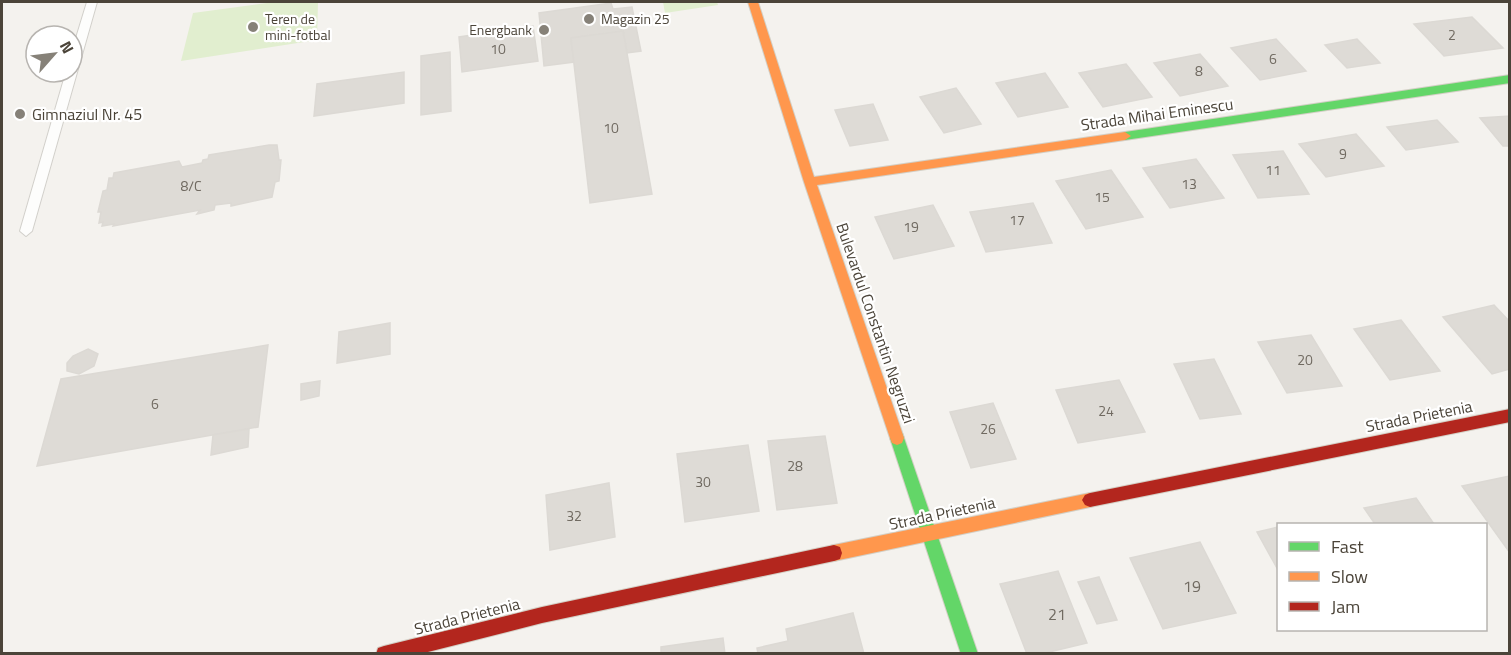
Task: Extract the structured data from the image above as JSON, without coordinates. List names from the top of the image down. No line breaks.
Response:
{"streets":{"street":["Strada Mihai Eminescu","Bulevardul Constantin Negruzzi","Strada Prietenia"]},"crossings":[["Strada Mihai Eminescu","Bulevardul Constantin Negruzzi"],["Bulevardul Constantin Negruzzi","Strada Prietenia"]],"places":["Magazin 25","Teren de mini-fotbal","Energbank","Gimnaziul Nr. 45"],"house_numbers":["2","10","6","8","10","9","11","13","8/C","15","17","19","20","6","24","26","28","30","32","19","21"],"legend":["Fast","Slow","Jam"],"north":"top right"}
